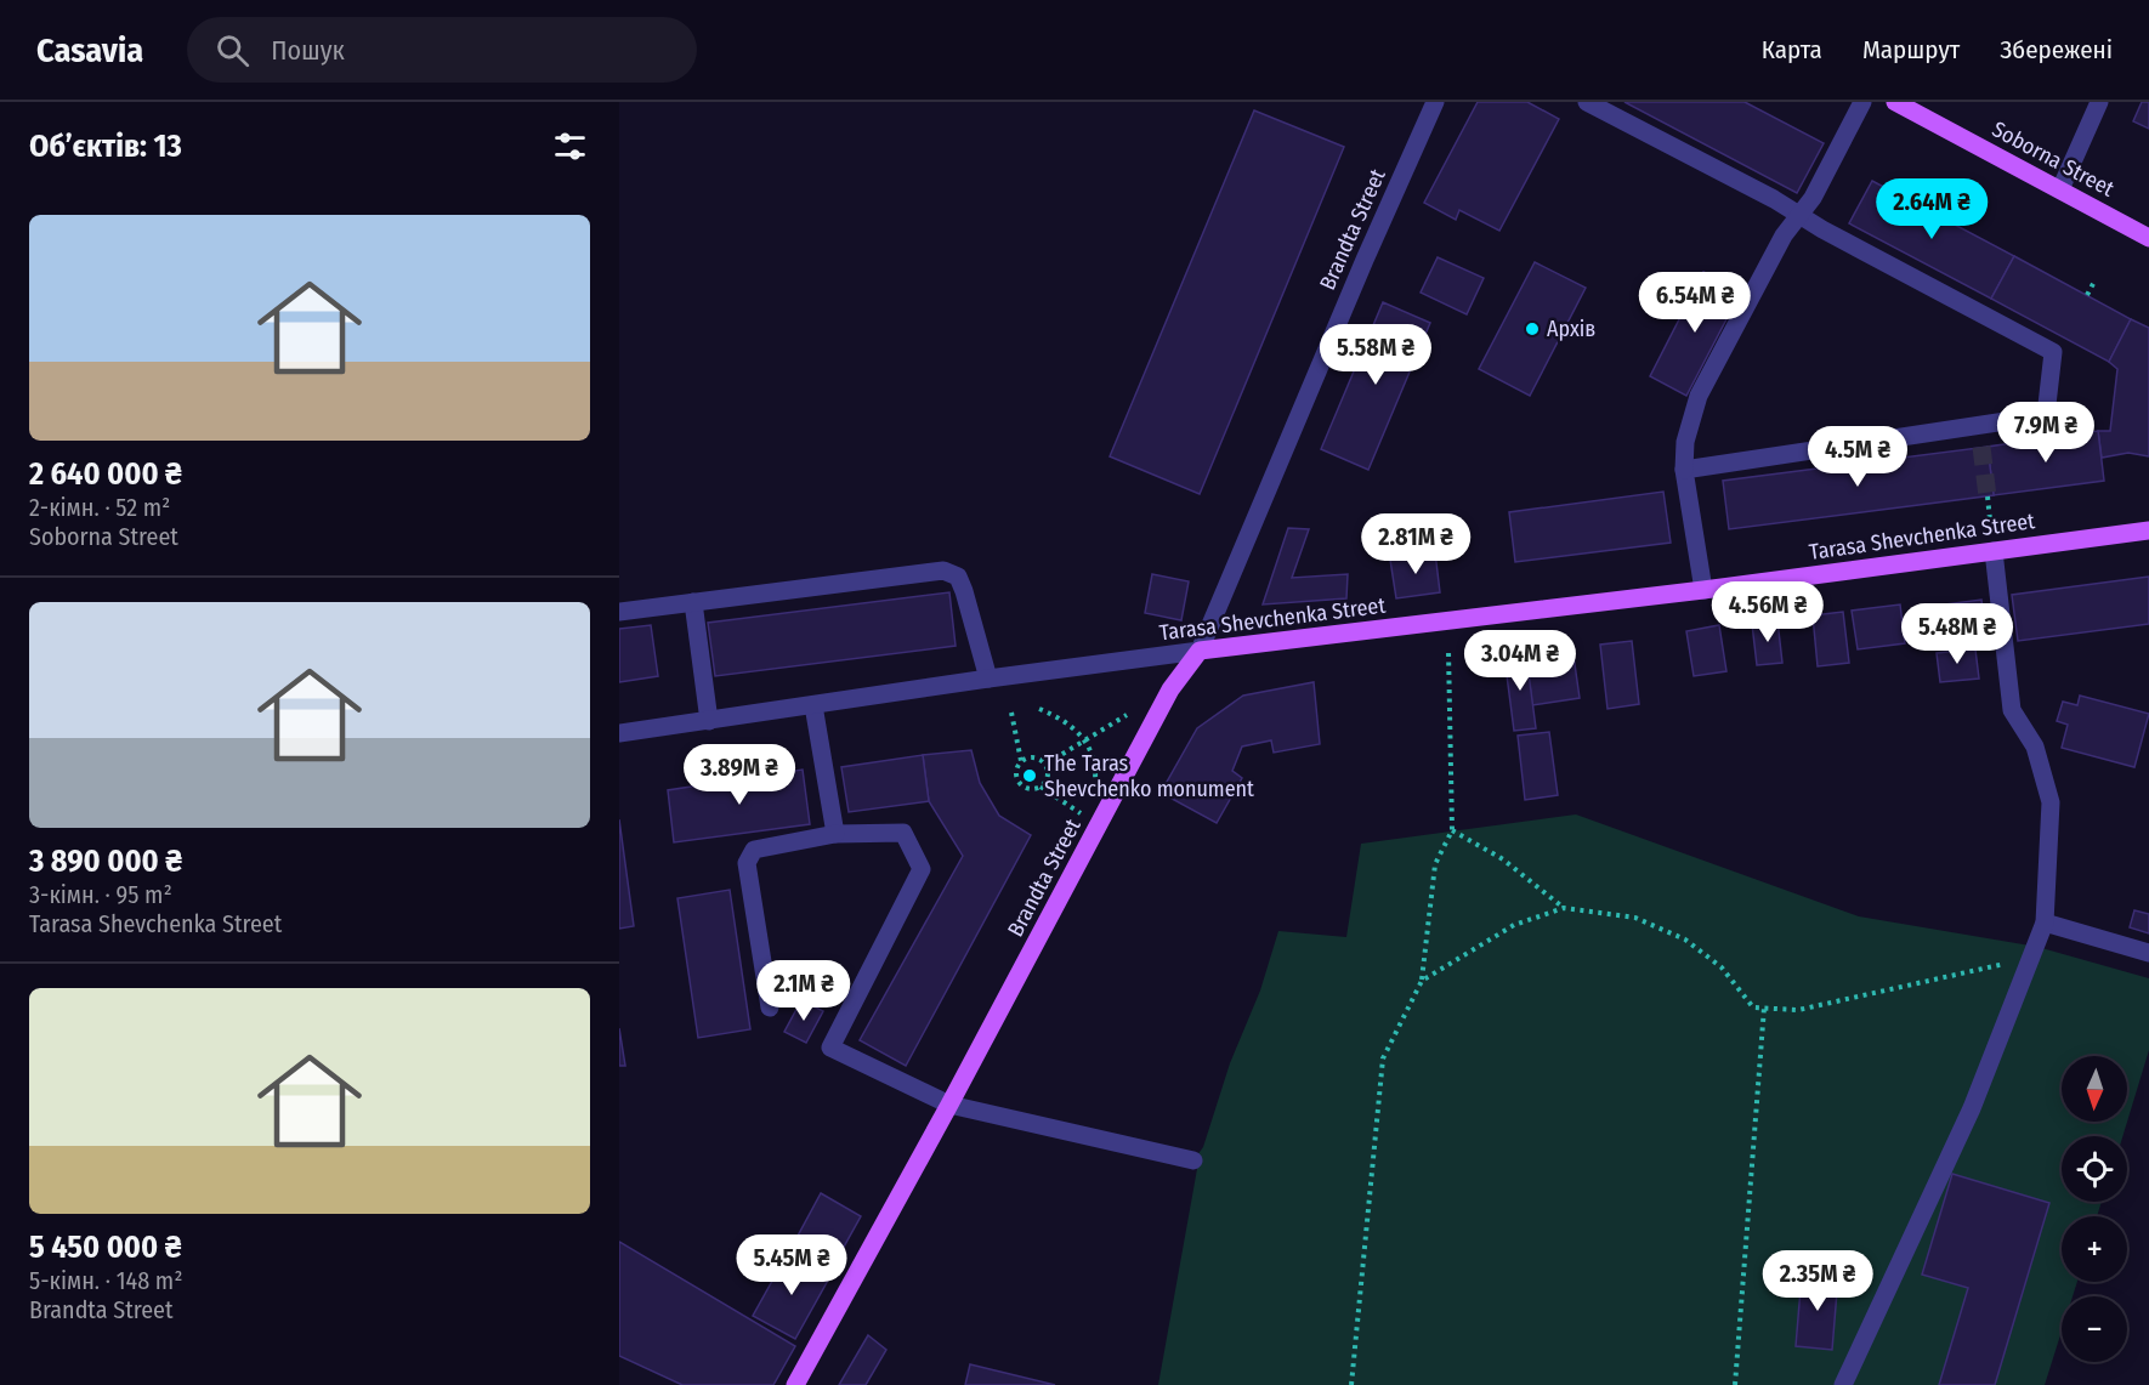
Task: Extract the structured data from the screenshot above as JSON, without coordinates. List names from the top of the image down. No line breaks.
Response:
{"streets":{"main road":["Soborna Street","Brandta Street","Tarasa Shevchenka Street"]},"crossings":[["Brandta Street","Tarasa Shevchenka Street"]],"places":["Архів","The Taras Shevchenko monument"],"north":"bottom","page":{"header":"Casavia","search":"Пошук","nav":["Карта","Маршрут","Збережені"],"heading":"Об’єктів: 13","price":["2.64M ₴","6.54M ₴","5.58M ₴","7.9M ₴","4.5M ₴","2.81M ₴","4.56M ₴","5.48M ₴","3.04M ₴","3.89M ₴","2.1M ₴","5.45M ₴","2.35M ₴"],"list":[{"name":"2 640 000 ₴","note":"2-кімн. · 52 m² · Soborna Street"},{"name":"3 890 000 ₴","note":"3-кімн. · 95 m² · Tarasa Shevchenka Street"},{"name":"5 450 000 ₴","note":"5-кімн. · 148 m² · Brandta Street"}],"map_buttons":["+","−"]}}
